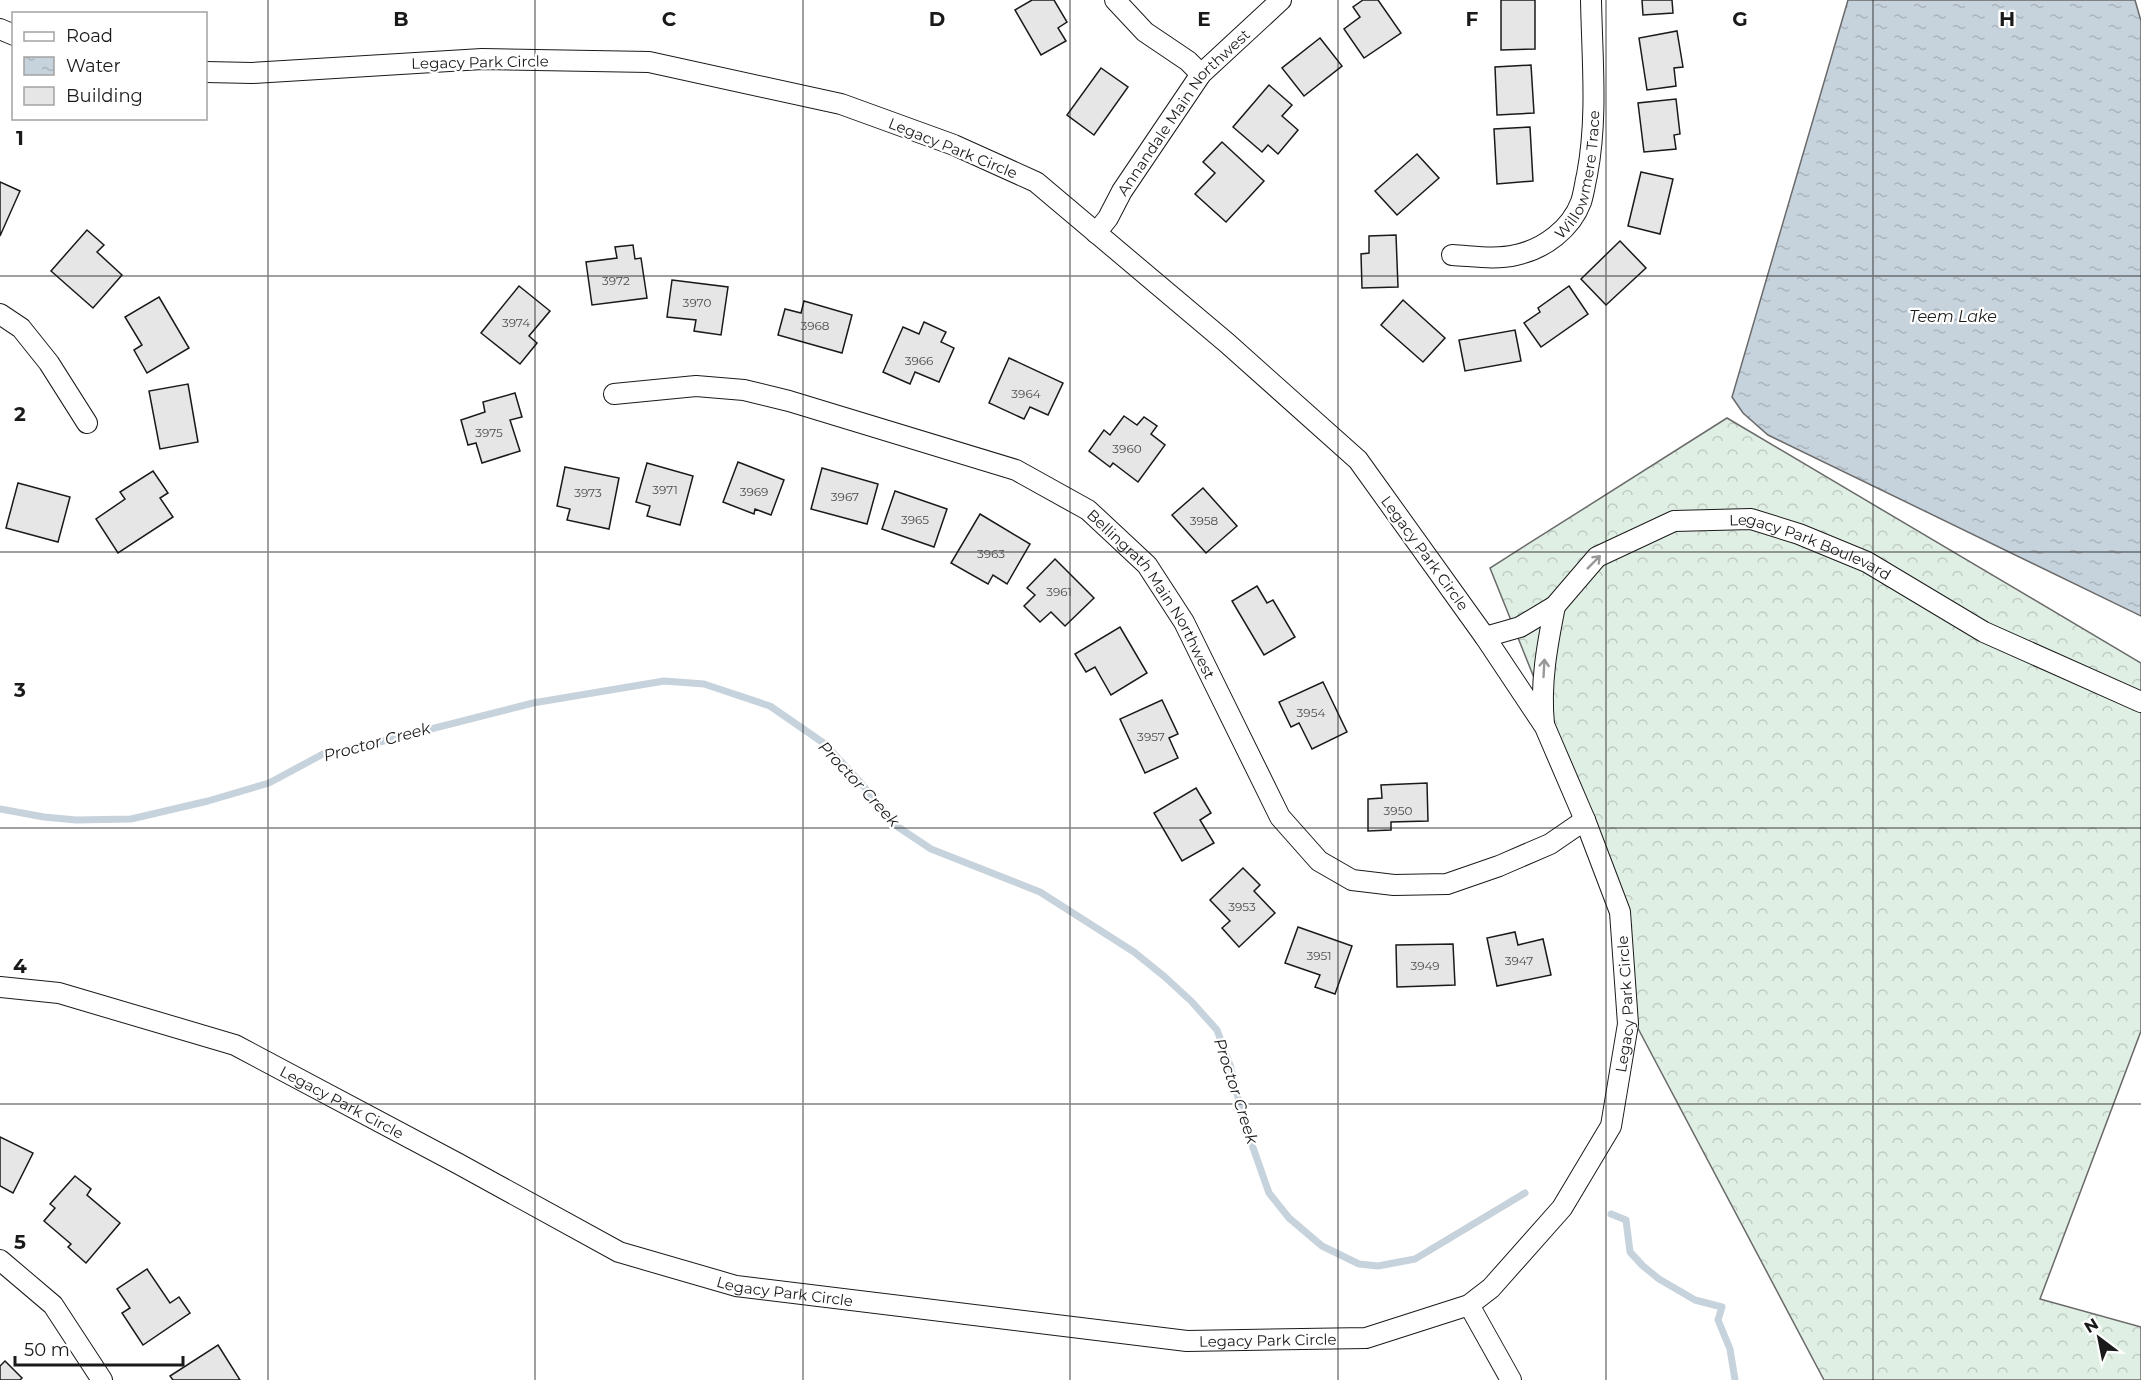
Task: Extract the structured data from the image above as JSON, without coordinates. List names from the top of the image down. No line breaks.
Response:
{"streets":{"street":["Legacy Park Circle","Annandale Main Northwest","Willowmere Trace","Legacy Park Boulevard","Bellingrath Main Northwest"]},"crossings":[["Legacy Park Circle","Annandale Main Northwest"],["Legacy Park Circle","Legacy Park Boulevard"],["Legacy Park Circle","Bellingrath Main Northwest"]],"one_way":["Legacy Park Boulevard"],"water":["Teem Lake","Proctor Creek"],"house_numbers":["3972","3970","3974","3968","3966","3964","3975","3960","3971","3969","3973","3967","3965","3958","3963","3961","3954","3957","3950","3953","3951","3947","3949"],"legend":["Road","Water","Building"],"scale_bar":"50 m","north":"top left","grid":{"columns":["B","C","D","E","F","G","H"],"rows":["1","2","3","4","5"]}}
